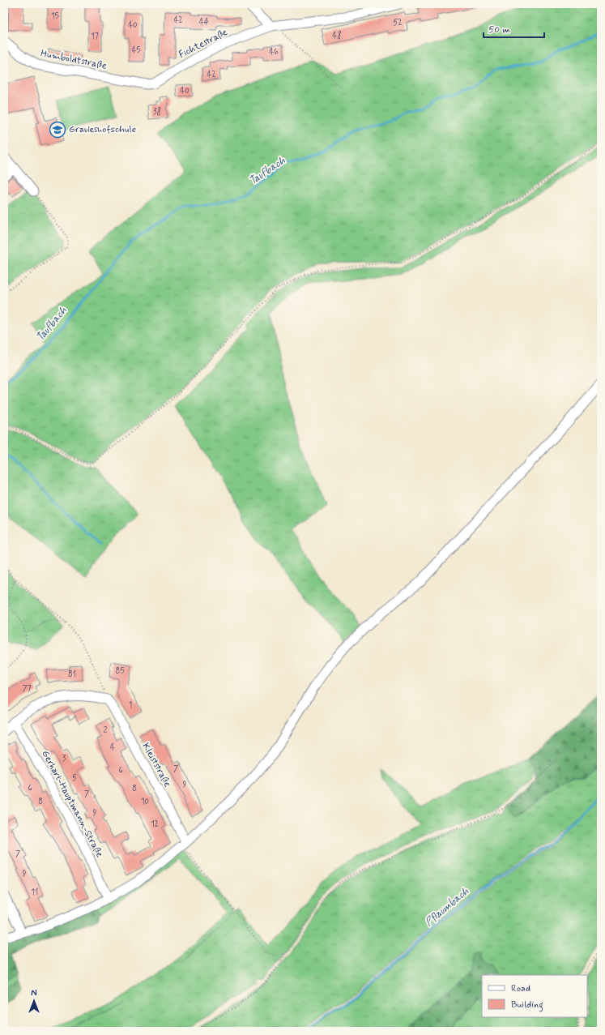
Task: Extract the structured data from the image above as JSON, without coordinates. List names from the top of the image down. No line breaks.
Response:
{"streets":{"street":["Fichtestraße","Humboldtstraße","Kleiststraße","Gerhart-Hauptmann-Straße"]},"crossings":[["Fichtestraße","Humboldtstraße"]],"water":["Taufbach","Pflaumbach"],"places":{"school or university":["Grauleshofschule"]},"house_numbers":["15","42","44","52","40","48","17","45","46","42","40","38","85","81","77","1","2","4","3","7","6","5","9","6","8","7","8","10","9","12","7","9","11"],"legend":["Road","Building"],"scale_bar":"50 m","north":"top"}
